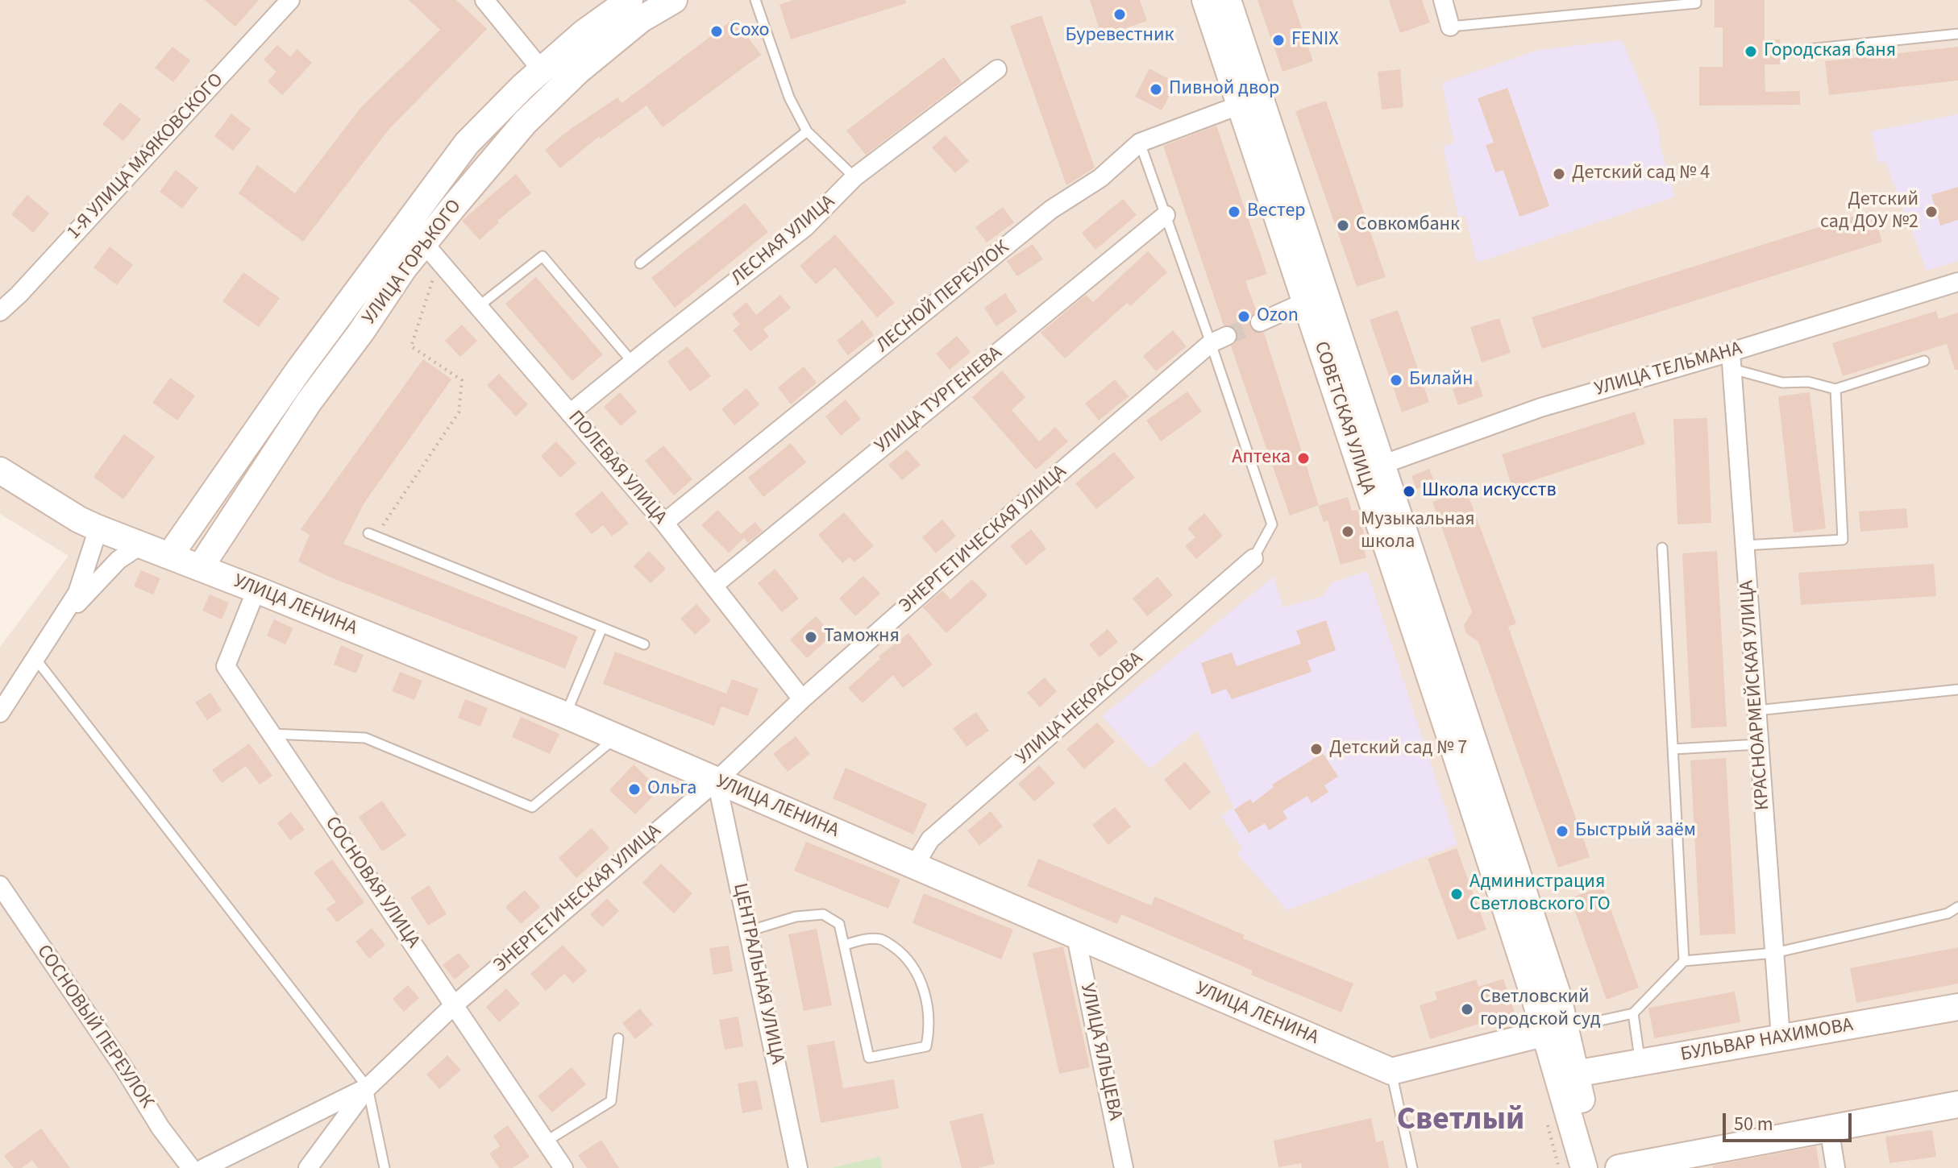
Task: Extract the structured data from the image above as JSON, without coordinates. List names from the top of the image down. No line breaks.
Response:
{"streets":{"street":["1-Я УЛИЦА МАЯКОВСКОГО","ЛЕСНАЯ УЛИЦА","УЛИЦА ГОРЬКОГО","ЛЕСНОЙ ПЕРЕУЛОК","УЛИЦА ТЕЛЬМАНА","УЛИЦА ТУРГЕНЕВА","СОВЕТСКАЯ УЛИЦА","ПОЛЕВАЯ УЛИЦА","ЭНЕРГЕТИЧЕСКАЯ УЛИЦА","УЛИЦА ЛЕНИНА","КРАСНОАРМЕЙСКАЯ УЛИЦА","УЛИЦА НЕКРАСОВА","СОСНОВАЯ УЛИЦА","ЦЕНТРАЛЬНАЯ УЛИЦА","СОСНОВЫЙ ПЕРЕУЛОК","БУЛЬВАР НАХИМОВА","УЛИЦА ЯЛЬЦЕВА"]},"crossings":[["ЛЕСНАЯ УЛИЦА","ПОЛЕВАЯ УЛИЦА"],["УЛИЦА ГОРЬКОГО","ПОЛЕВАЯ УЛИЦА"],["УЛИЦА ГОРЬКОГО","УЛИЦА ЛЕНИНА"],["ЛЕСНОЙ ПЕРЕУЛОК","СОВЕТСКАЯ УЛИЦА"],["ЛЕСНОЙ ПЕРЕУЛОК","ПОЛЕВАЯ УЛИЦА"],["УЛИЦА ТЕЛЬМАНА","СОВЕТСКАЯ УЛИЦА"],["УЛИЦА ТЕЛЬМАНА","КРАСНОАРМЕЙСКАЯ УЛИЦА"],["УЛИЦА ТУРГЕНЕВА","ПОЛЕВАЯ УЛИЦА"],["СОВЕТСКАЯ УЛИЦА","БУЛЬВАР НАХИМОВА"],["ПОЛЕВАЯ УЛИЦА","ЭНЕРГЕТИЧЕСКАЯ УЛИЦА"],["ЭНЕРГЕТИЧЕСКАЯ УЛИЦА","УЛИЦА ЛЕНИНА"],["ЭНЕРГЕТИЧЕСКАЯ УЛИЦА","СОСНОВАЯ УЛИЦА"],["ЭНЕРГЕТИЧЕСКАЯ УЛИЦА","ЦЕНТРАЛЬНАЯ УЛИЦА"],["УЛИЦА ЛЕНИНА","УЛИЦА НЕКРАСОВА"],["УЛИЦА ЛЕНИНА","СОСНОВАЯ УЛИЦА"],["УЛИЦА ЛЕНИНА","ЦЕНТРАЛЬНАЯ УЛИЦА"],["УЛИЦА ЛЕНИНА","УЛИЦА ЯЛЬЦЕВА"],["КРАСНОАРМЕЙСКАЯ УЛИЦА","БУЛЬВАР НАХИМОВА"]],"districts":["Светлый"],"places":["Буревестник","Сохо","FENIX","Городская баня","Пивной двор","Детский сад № 4","Вестер","Детский сад ДОУ №2","Совкомбанк","Ozon","Билайн","Аптека","Школа искусств","Музыкальная школа","Таможня","Детский сад № 7","Ольга","Быстрый заём","Администрация Светловского ГО","Светловский городской суд"],"scale_bar":"50 m"}
